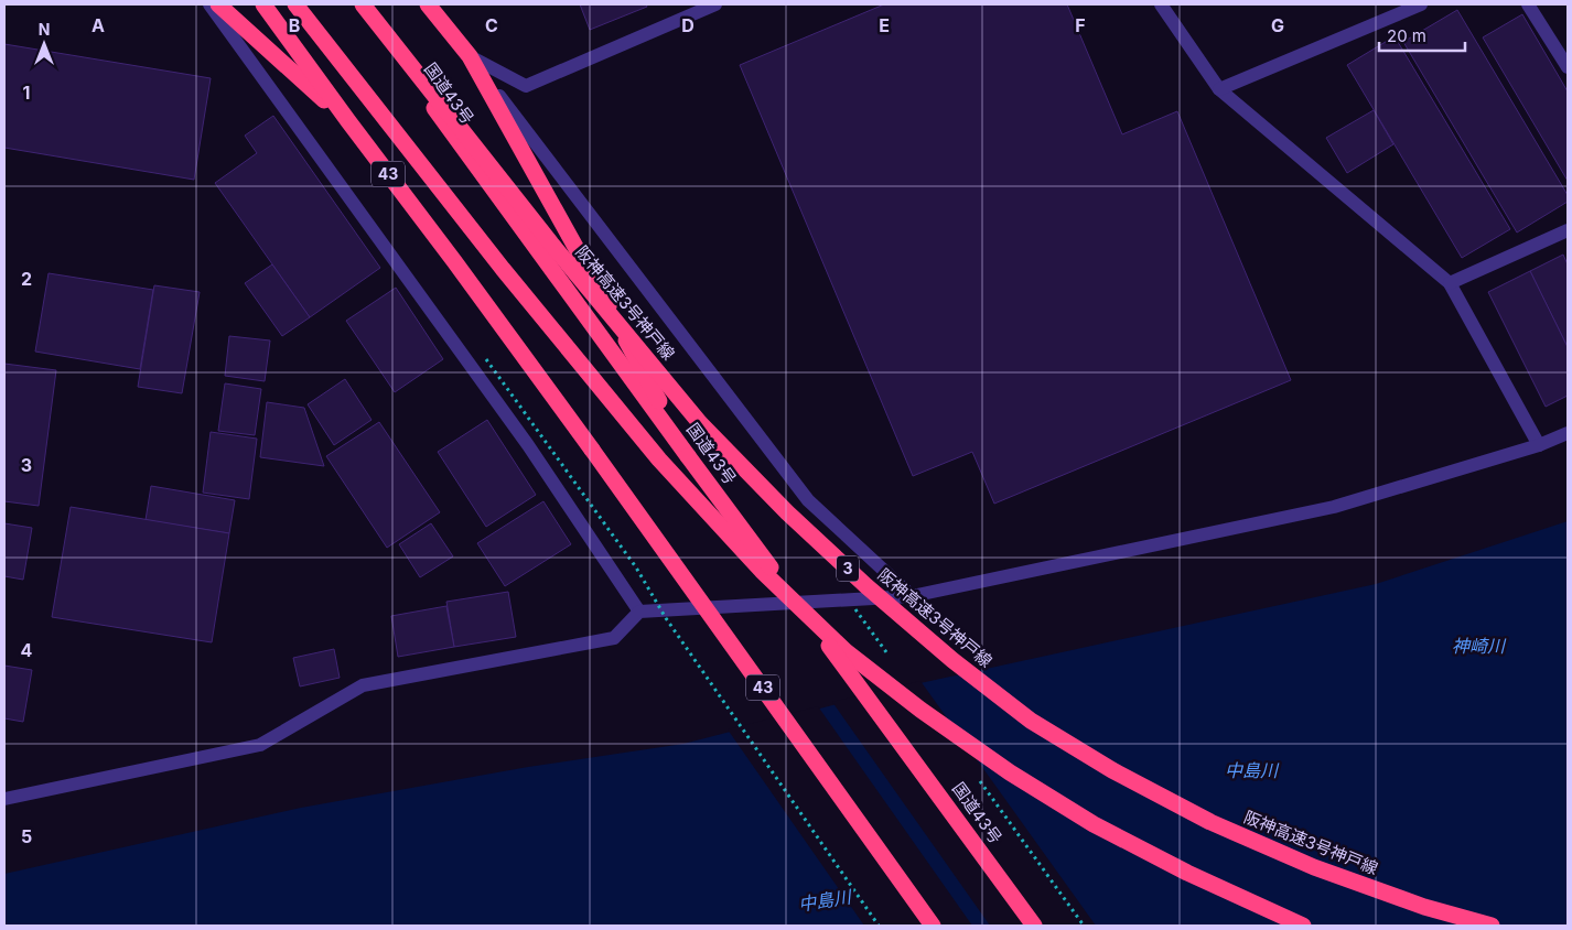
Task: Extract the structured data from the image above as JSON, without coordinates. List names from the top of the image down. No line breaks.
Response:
{"streets":{"highway":["国道43号","43","阪神高速3号神戸線","3"]},"crossings":[["国道43号","阪神高速3号神戸線"]],"water":["神崎川","中島川"],"scale_bar":"20 m","north":"top","grid":{"columns":["A","B","C","D","E","F","G"],"rows":["1","2","3","4","5"]}}
